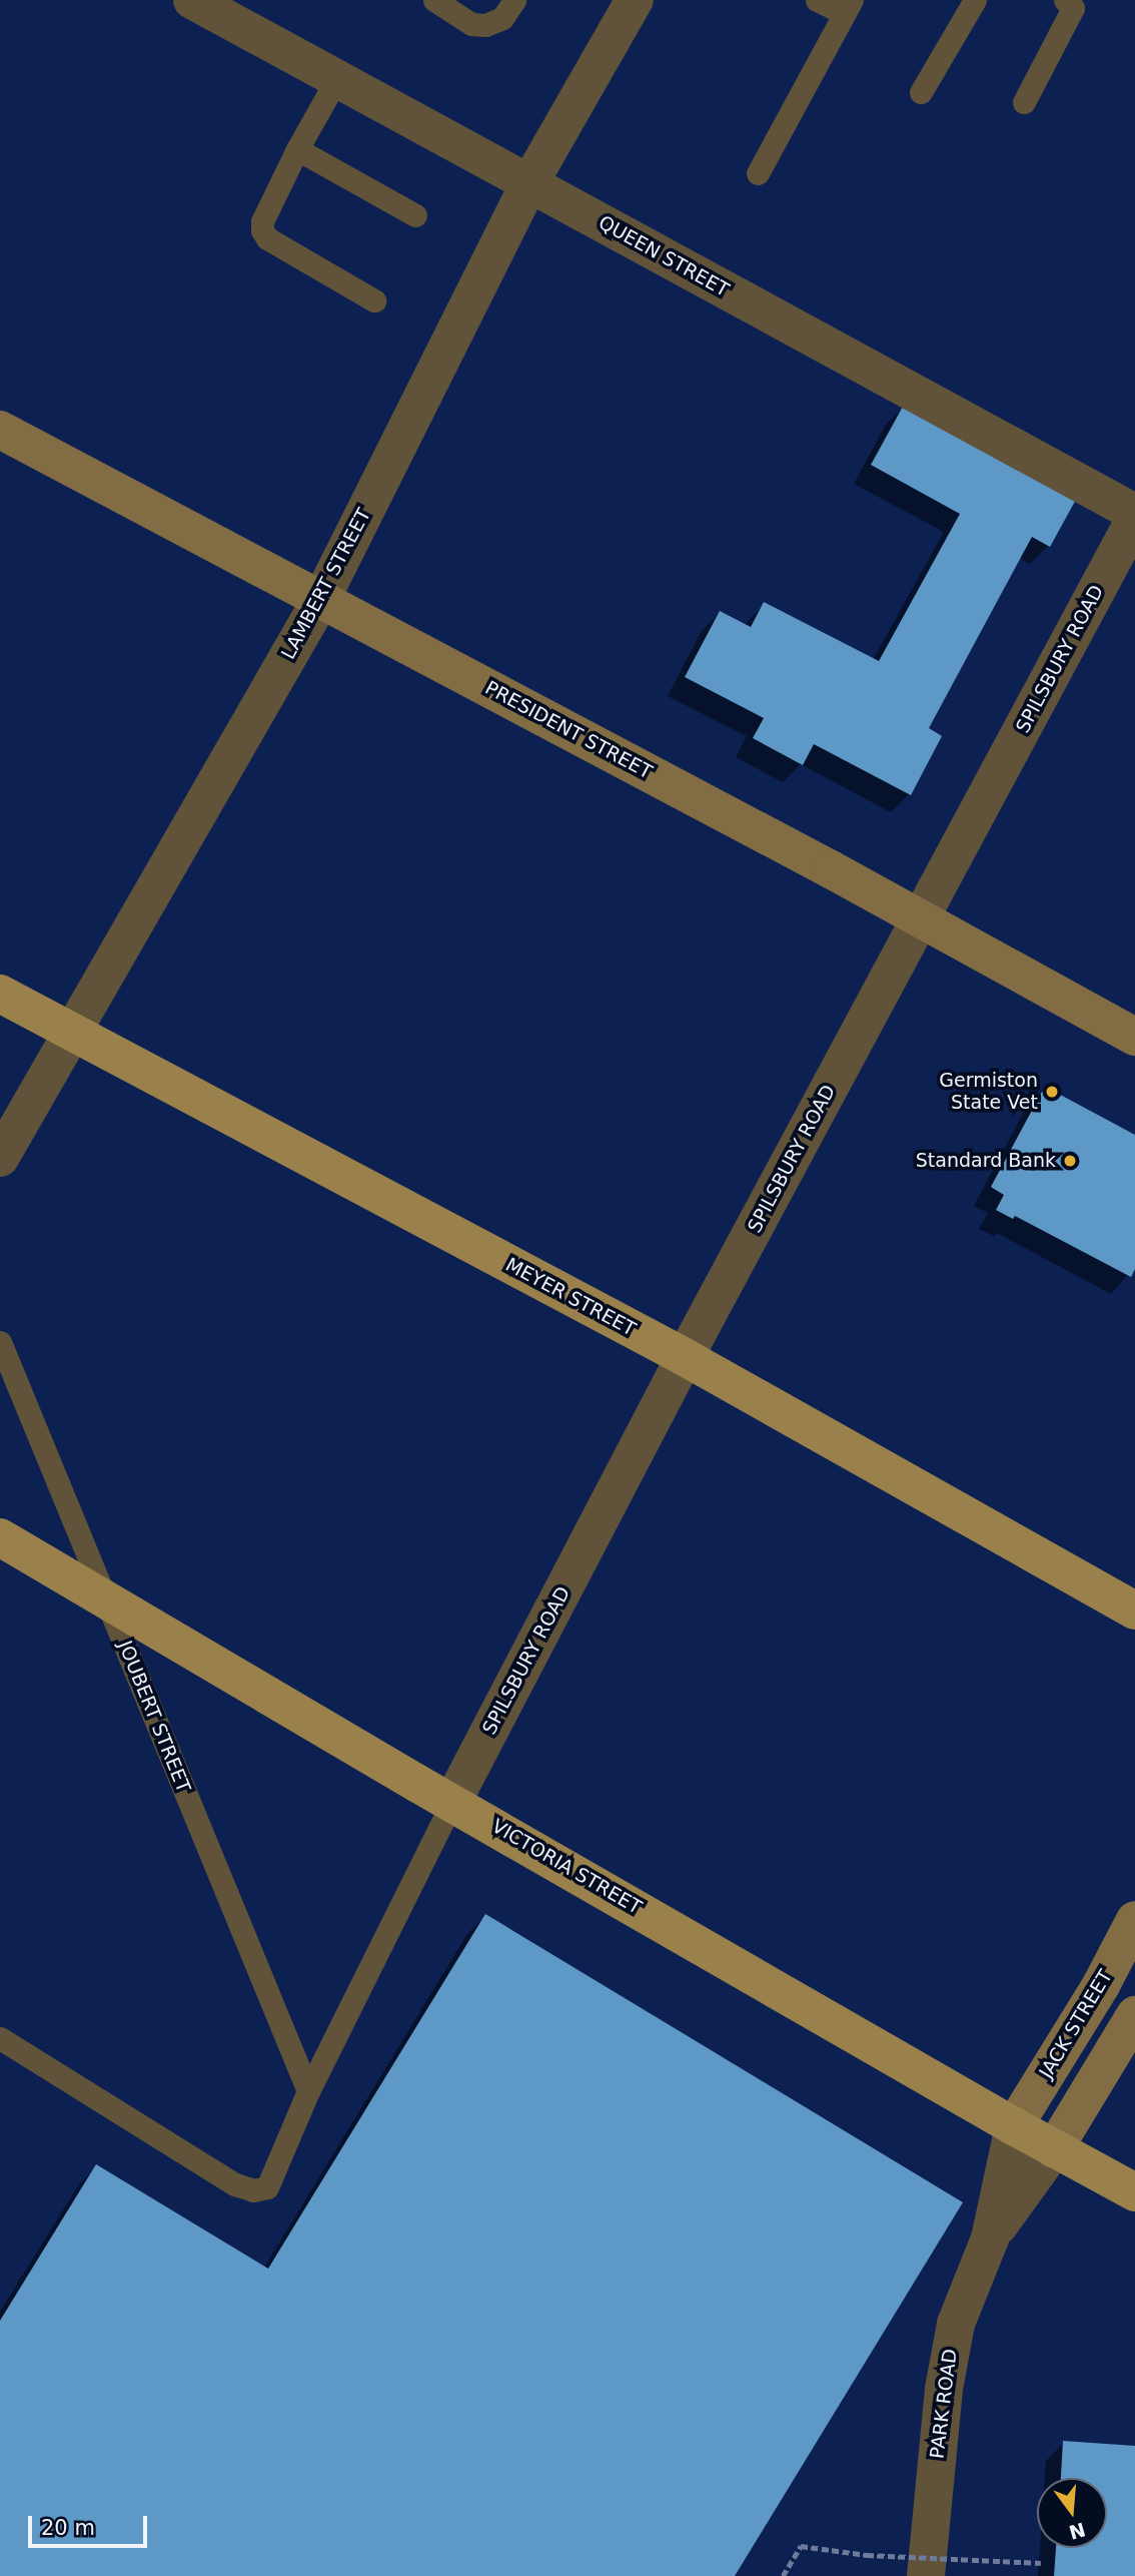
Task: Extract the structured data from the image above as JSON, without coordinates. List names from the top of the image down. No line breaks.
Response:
{"streets":{"main road":["MEYER STREET","VICTORIA STREET"],"street":["QUEEN STREET","LAMBERT STREET","SPILSBURY ROAD","PRESIDENT STREET","JACK STREET","PARK ROAD"],"lane":["JOUBERT STREET"]},"crossings":[["QUEEN STREET","LAMBERT STREET"],["QUEEN STREET","SPILSBURY ROAD"],["LAMBERT STREET","PRESIDENT STREET"],["LAMBERT STREET","MEYER STREET"],["SPILSBURY ROAD","PRESIDENT STREET"],["SPILSBURY ROAD","MEYER STREET"],["SPILSBURY ROAD","VICTORIA STREET"],["JOUBERT STREET","VICTORIA STREET"],["VICTORIA STREET","JACK STREET"],["VICTORIA STREET","PARK ROAD"],["JACK STREET","PARK ROAD"]],"places":["Germiston State Vet","Standard Bank"],"scale_bar":"20 m","north":"bottom"}
